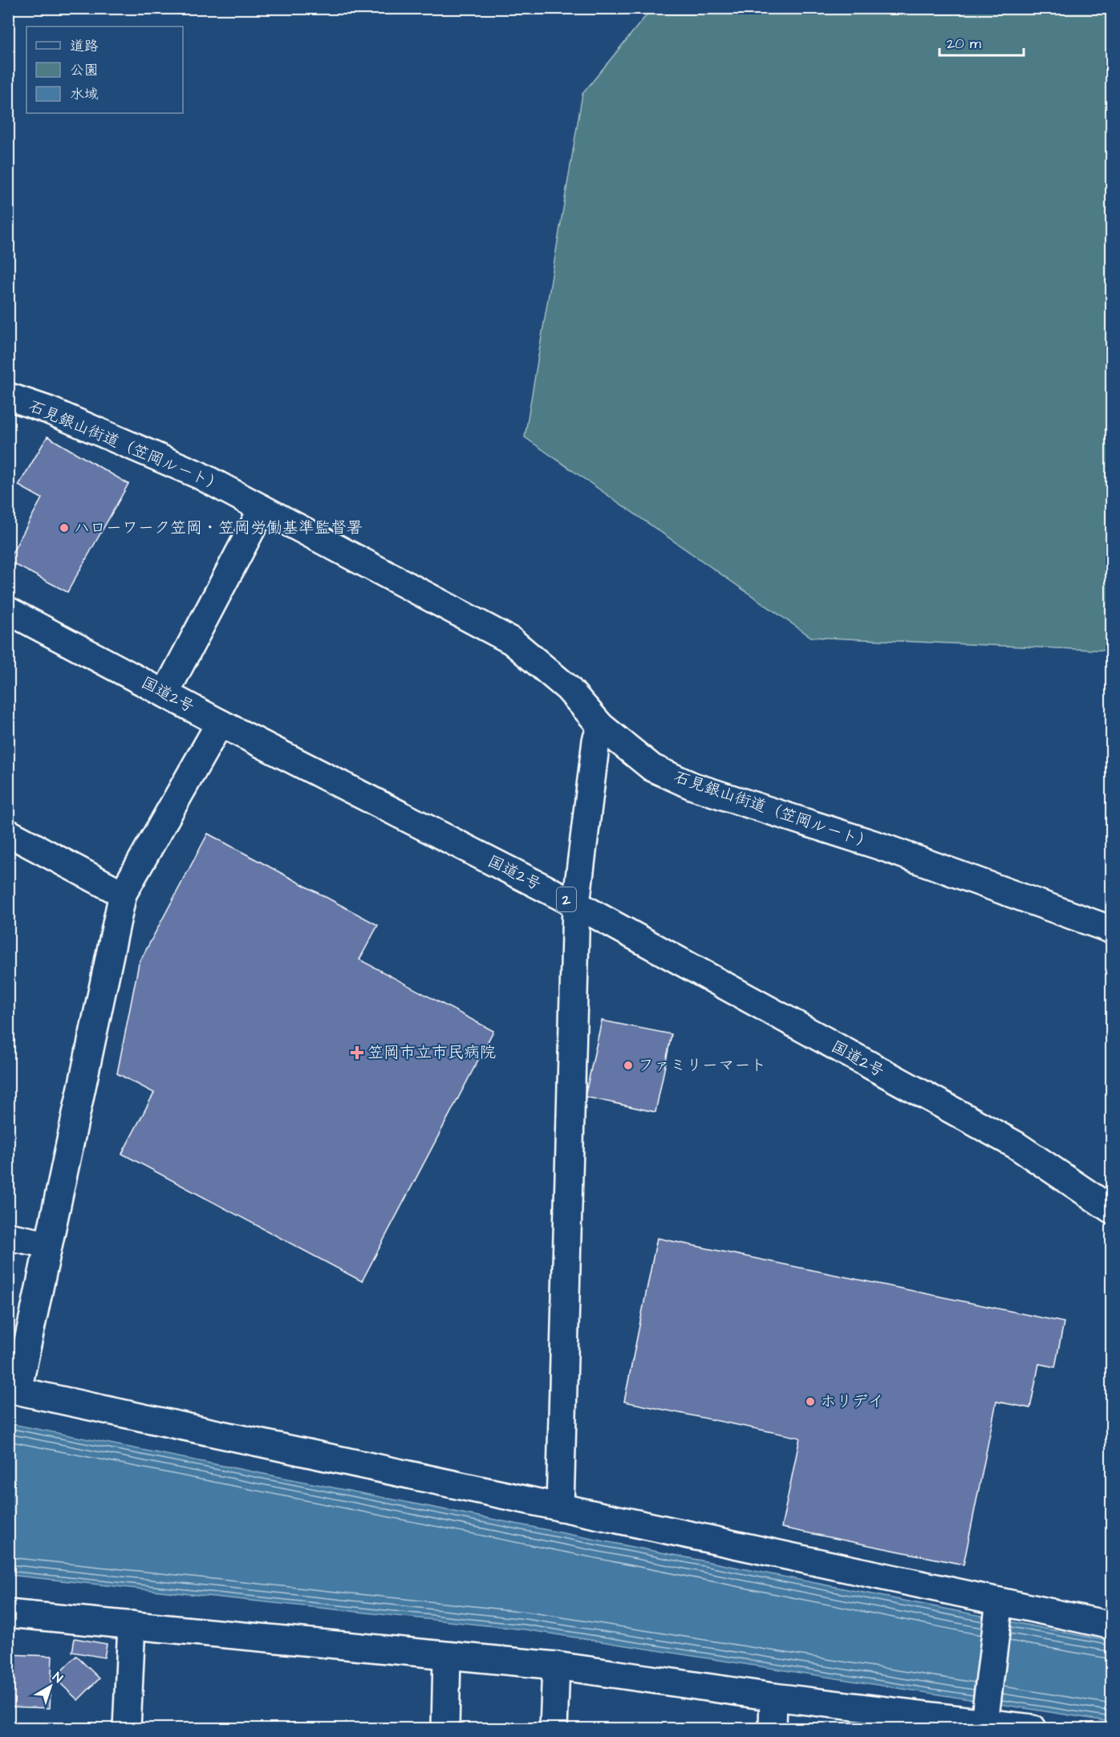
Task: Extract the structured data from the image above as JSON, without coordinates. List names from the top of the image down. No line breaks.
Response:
{"streets":{"main road":["石見銀山街道（笠岡ルート）","国道2号","2"]},"places":{"other":["ハローワーク笠岡・笠岡労働基準監督署","ファミリーマート","ホリデイ"],"health":["笠岡市立市民病院"]},"legend":["道路","公園","水域"],"scale_bar":"20 m","north":"top right"}
